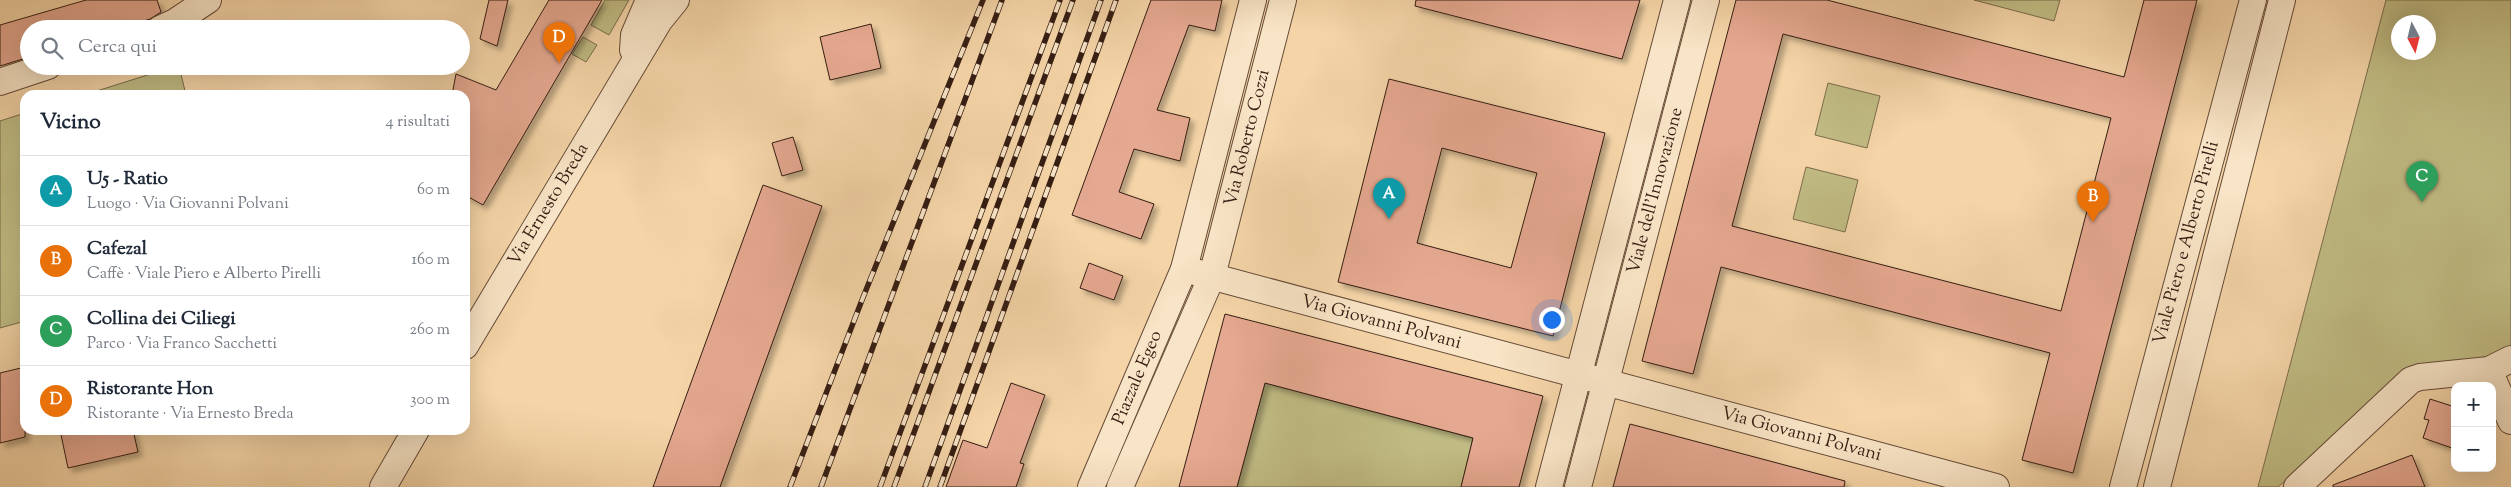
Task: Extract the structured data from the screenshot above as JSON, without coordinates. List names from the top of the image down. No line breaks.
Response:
{"streets":{"street":["Via Roberto Cozzi","Viale dell'Innovazione","Via Ernesto Breda","Viale Piero e Alberto Pirelli","Via Giovanni Polvani","Piazzale Egeo"]},"crossings":[["Via Roberto Cozzi","Via Giovanni Polvani"],["Via Roberto Cozzi","Piazzale Egeo"],["Viale dell'Innovazione","Via Giovanni Polvani"],["Via Giovanni Polvani","Piazzale Egeo"]],"north":"bottom","page":{"search":"Cerca qui","pins":["D","C","A","B"],"heading":["Vicino","4 risultati"],"list":[{"mark":"A","name":"U5 - Ratio","note":"Luogo · Via Giovanni Polvani","value":"60 m"},{"mark":"B","name":"Cafezal","note":"Caffè · Viale Piero e Alberto Pirelli","value":"160 m"},{"mark":"C","name":"Collina dei Ciliegi","note":"Parco · Via Franco Sacchetti","value":"260 m"},{"mark":"D","name":"Ristorante Hon","note":"Ristorante · Via Ernesto Breda","value":"300 m"}],"map_buttons":["+","−"]}}
